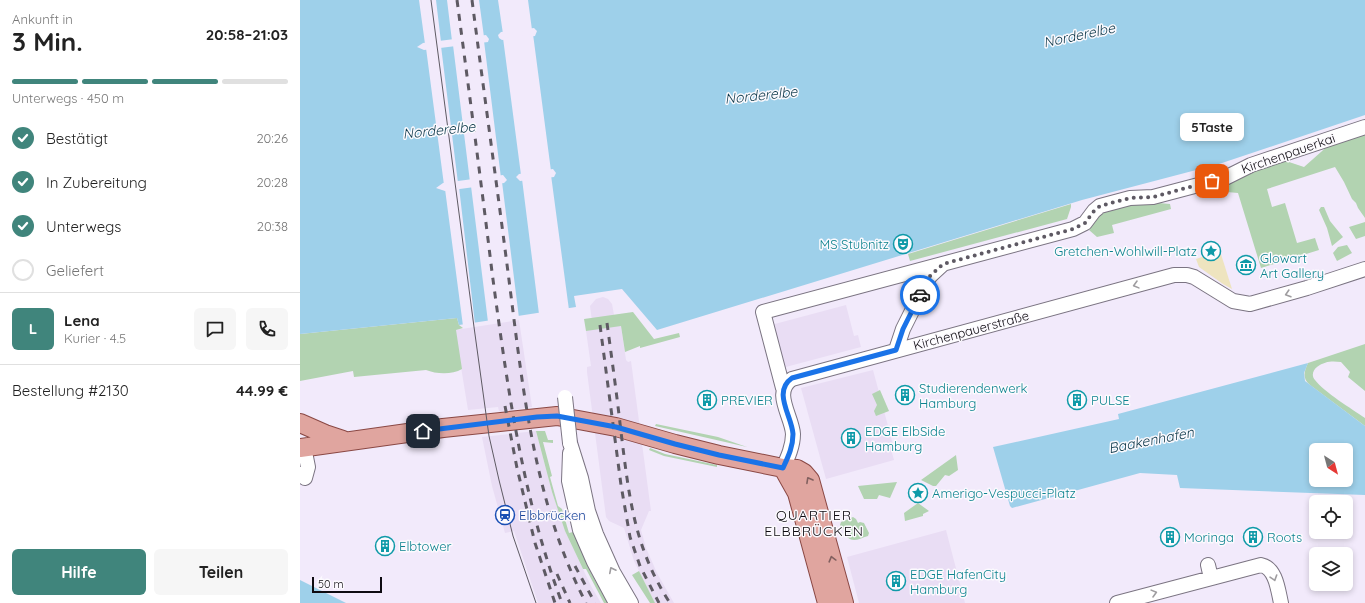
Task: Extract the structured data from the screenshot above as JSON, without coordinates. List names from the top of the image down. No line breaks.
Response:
{"streets":{"street":["Kirchenpauerkai","Kirchenpauerstraße"]},"one_way":["Kirchenpauerstraße"],"districts":["QUARTIER ELBBRÜCKEN"],"water":["Norderelbe","Baakenhafen"],"places":{"other":["5Taste"],"theatre":["MS Stubnitz"],"place":["Gretchen-Wohlwill-Platz","Amerigo-Vespucci-Platz"],"museum":["Glowart Art Gallery"],"building":["Studierendenwerk Hamburg","PREVIER","PULSE","EDGE ElbSide Hamburg","Moringa","Roots","Elbtower","EDGE HafenCity Hamburg"],"station":["Elbbrücken"]},"scale_bar":"50 m","north":"bottom right","page":{"heading":["3 Min.","Ankunft in","20:58–21:03"],"panel":["Lena","Kurier · 4.5","Bestellung #2130","44.99 €"],"bar":"Unterwegs · 450 m","bubble":"5Taste","list":[["Bestätigt","20:26"],["In Zubereitung","20:28"],["Unterwegs","20:38"],"Geliefert"],"round":"L","buttons":["Hilfe","Teilen"],"scale":"50 m"}}
